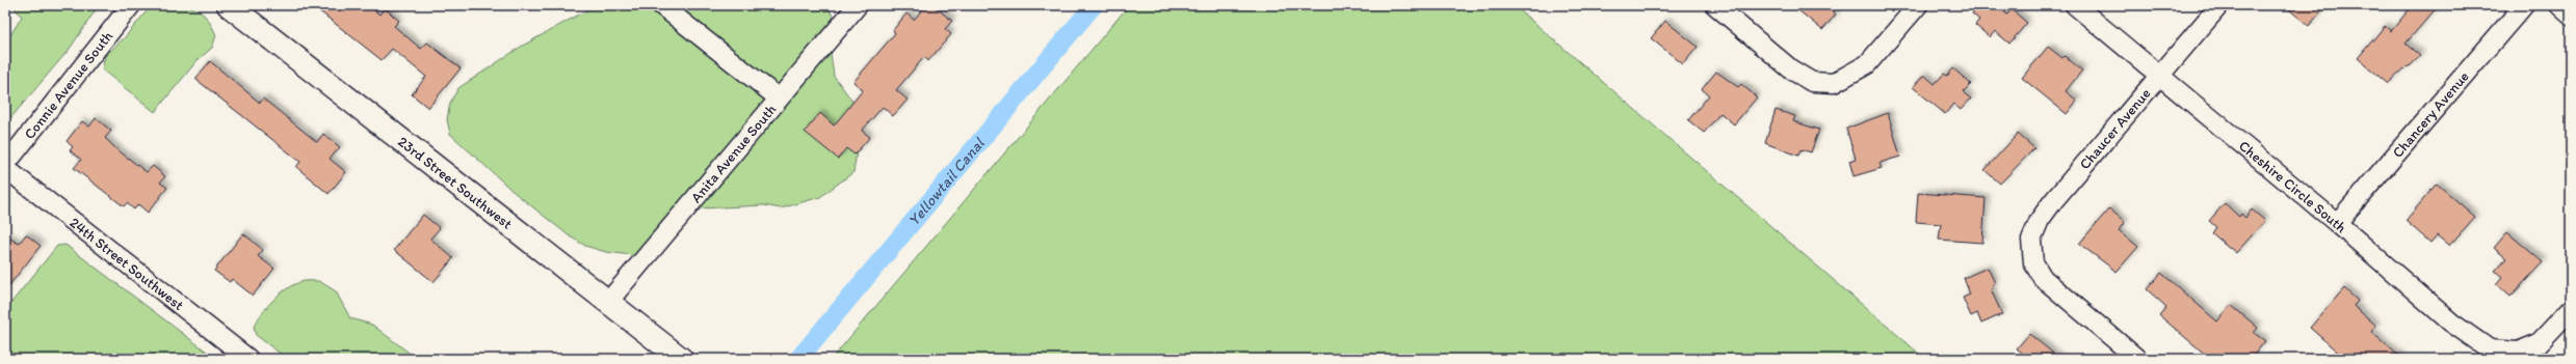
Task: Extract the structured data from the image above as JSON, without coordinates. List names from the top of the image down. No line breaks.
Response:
{"streets":{"street":["Connie Avenue South","Chancery Avenue","Chaucer Avenue","Anita Avenue South","23rd Street Southwest","Cheshire Circle South","24th Street Southwest"]},"crossings":[["Connie Avenue South","24th Street Southwest"],["Chancery Avenue","Cheshire Circle South"],["Chaucer Avenue","Cheshire Circle South"],["Anita Avenue South","23rd Street Southwest"]],"water":["Yellowtail Canal"]}
